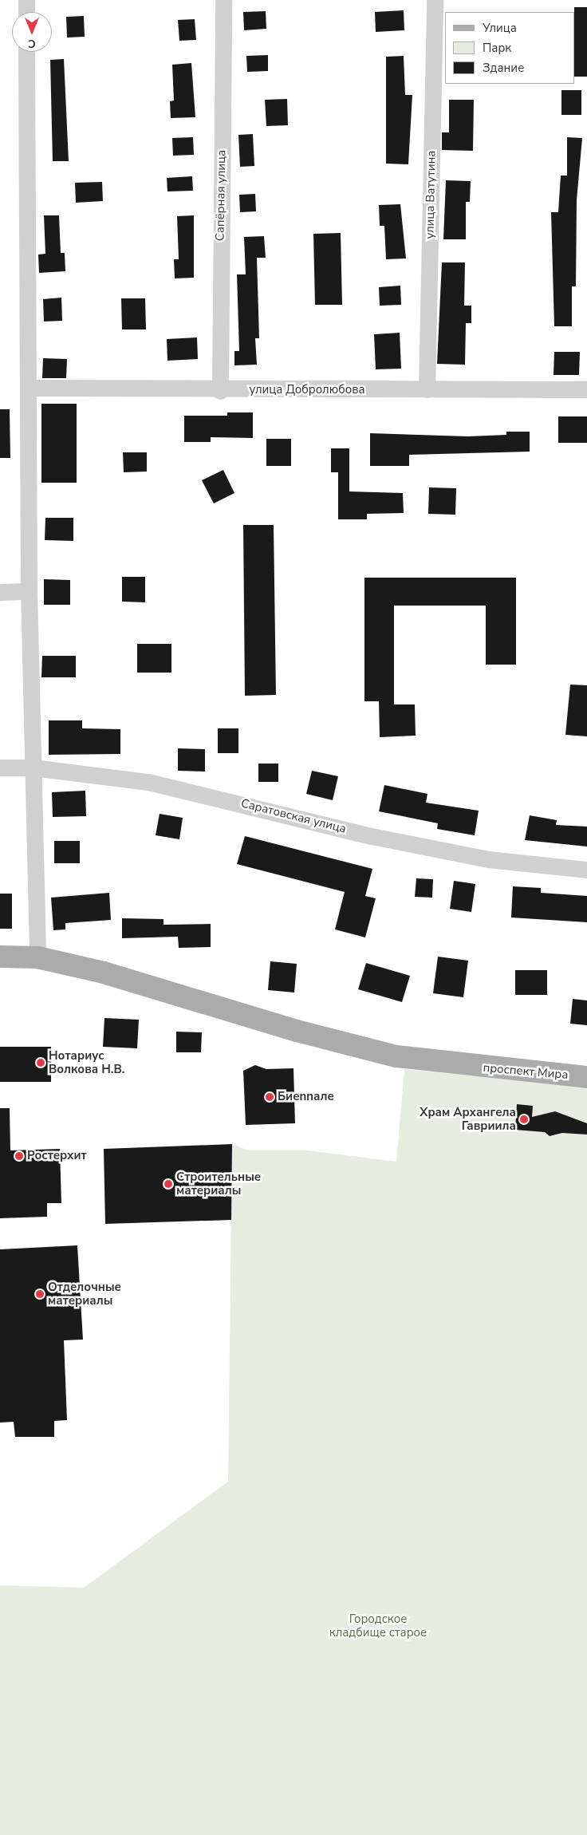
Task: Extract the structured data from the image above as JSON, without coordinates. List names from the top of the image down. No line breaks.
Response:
{"streets":{"main road":["проспект Мира"],"street":["улица Ватутина","Сапёрная улица","улица Добролюбова","Саратовская улица"]},"crossings":[["улица Ватутина","улица Добролюбова"],["Сапёрная улица","улица Добролюбова"]],"parks":["Городское кладбище старое"],"places":["Нотариус Волкова Н.В.","Биеnnале","Храм Архангела Гавриила","Ростерхит","Строительные материалы","Отделочные материалы"],"legend":["Улица","Парк","Здание"],"north":"bottom"}
